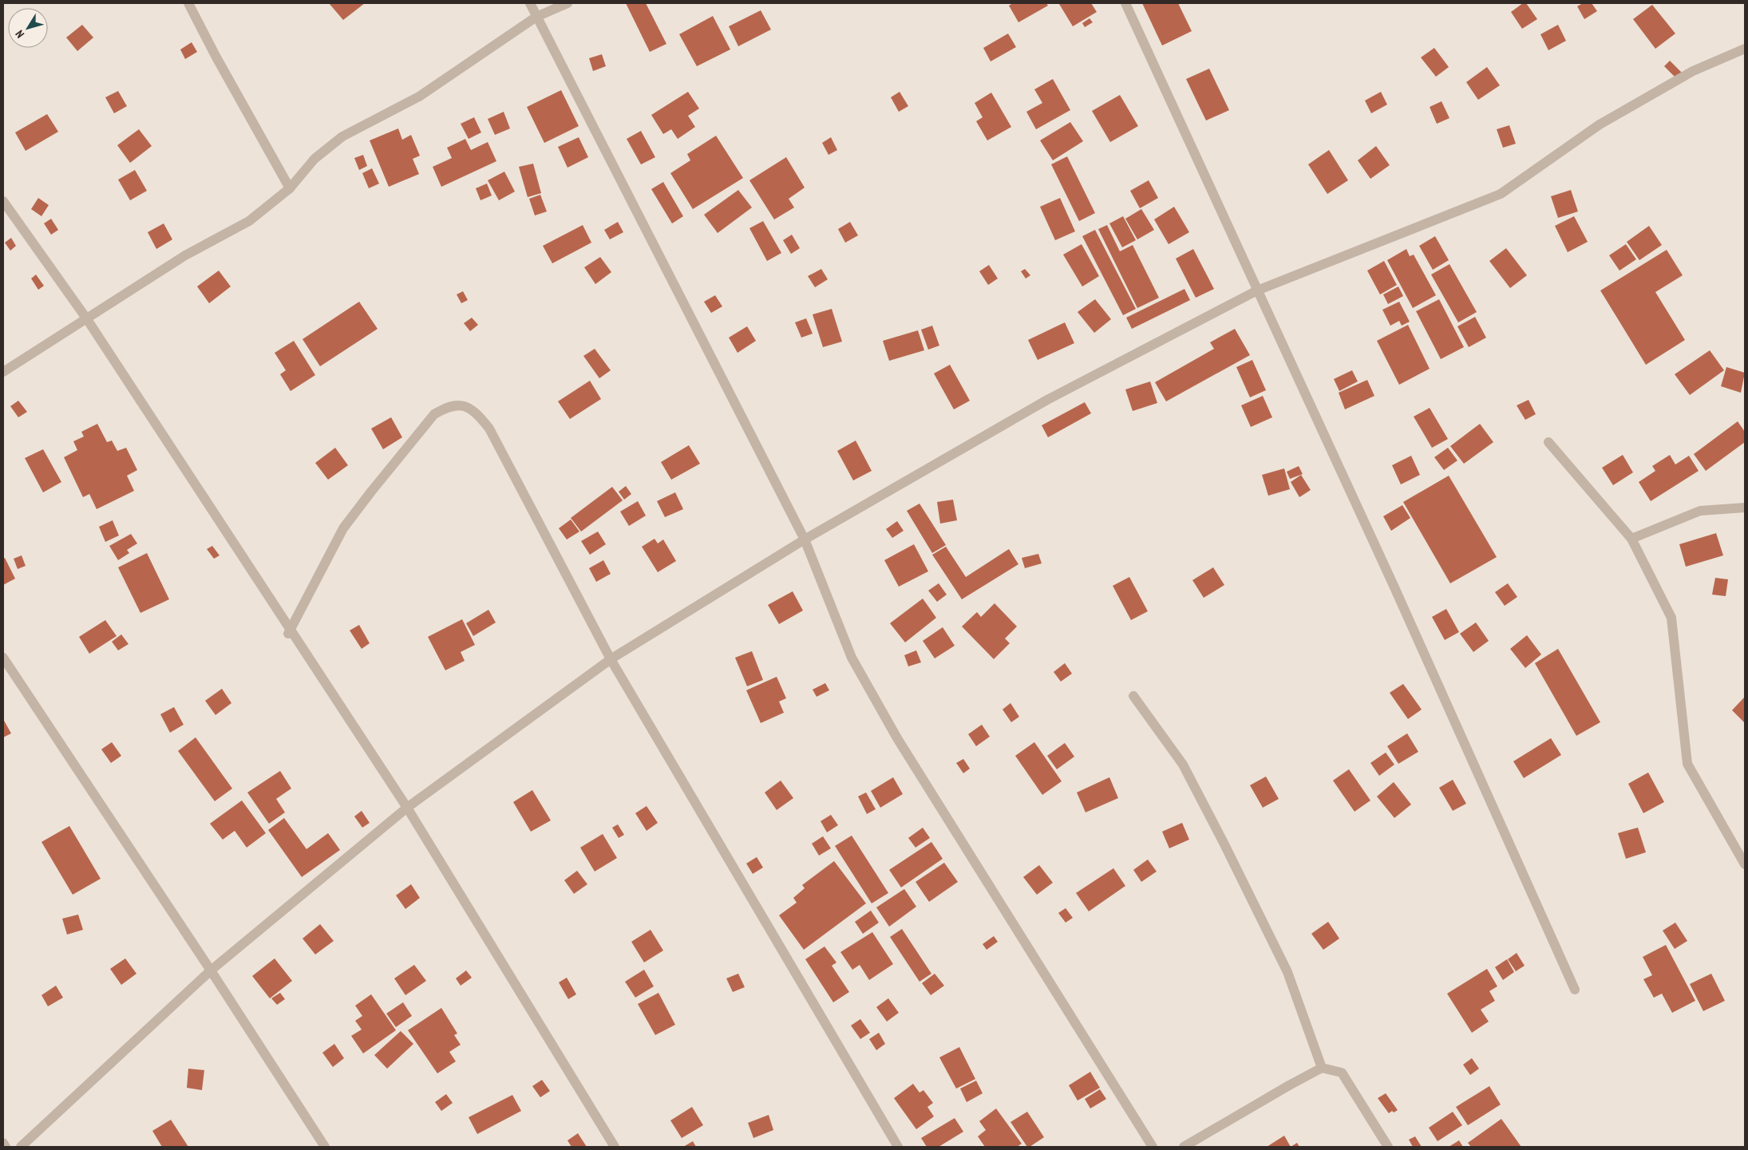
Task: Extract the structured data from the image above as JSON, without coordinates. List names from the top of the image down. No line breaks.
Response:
{"north":"bottom left"}
